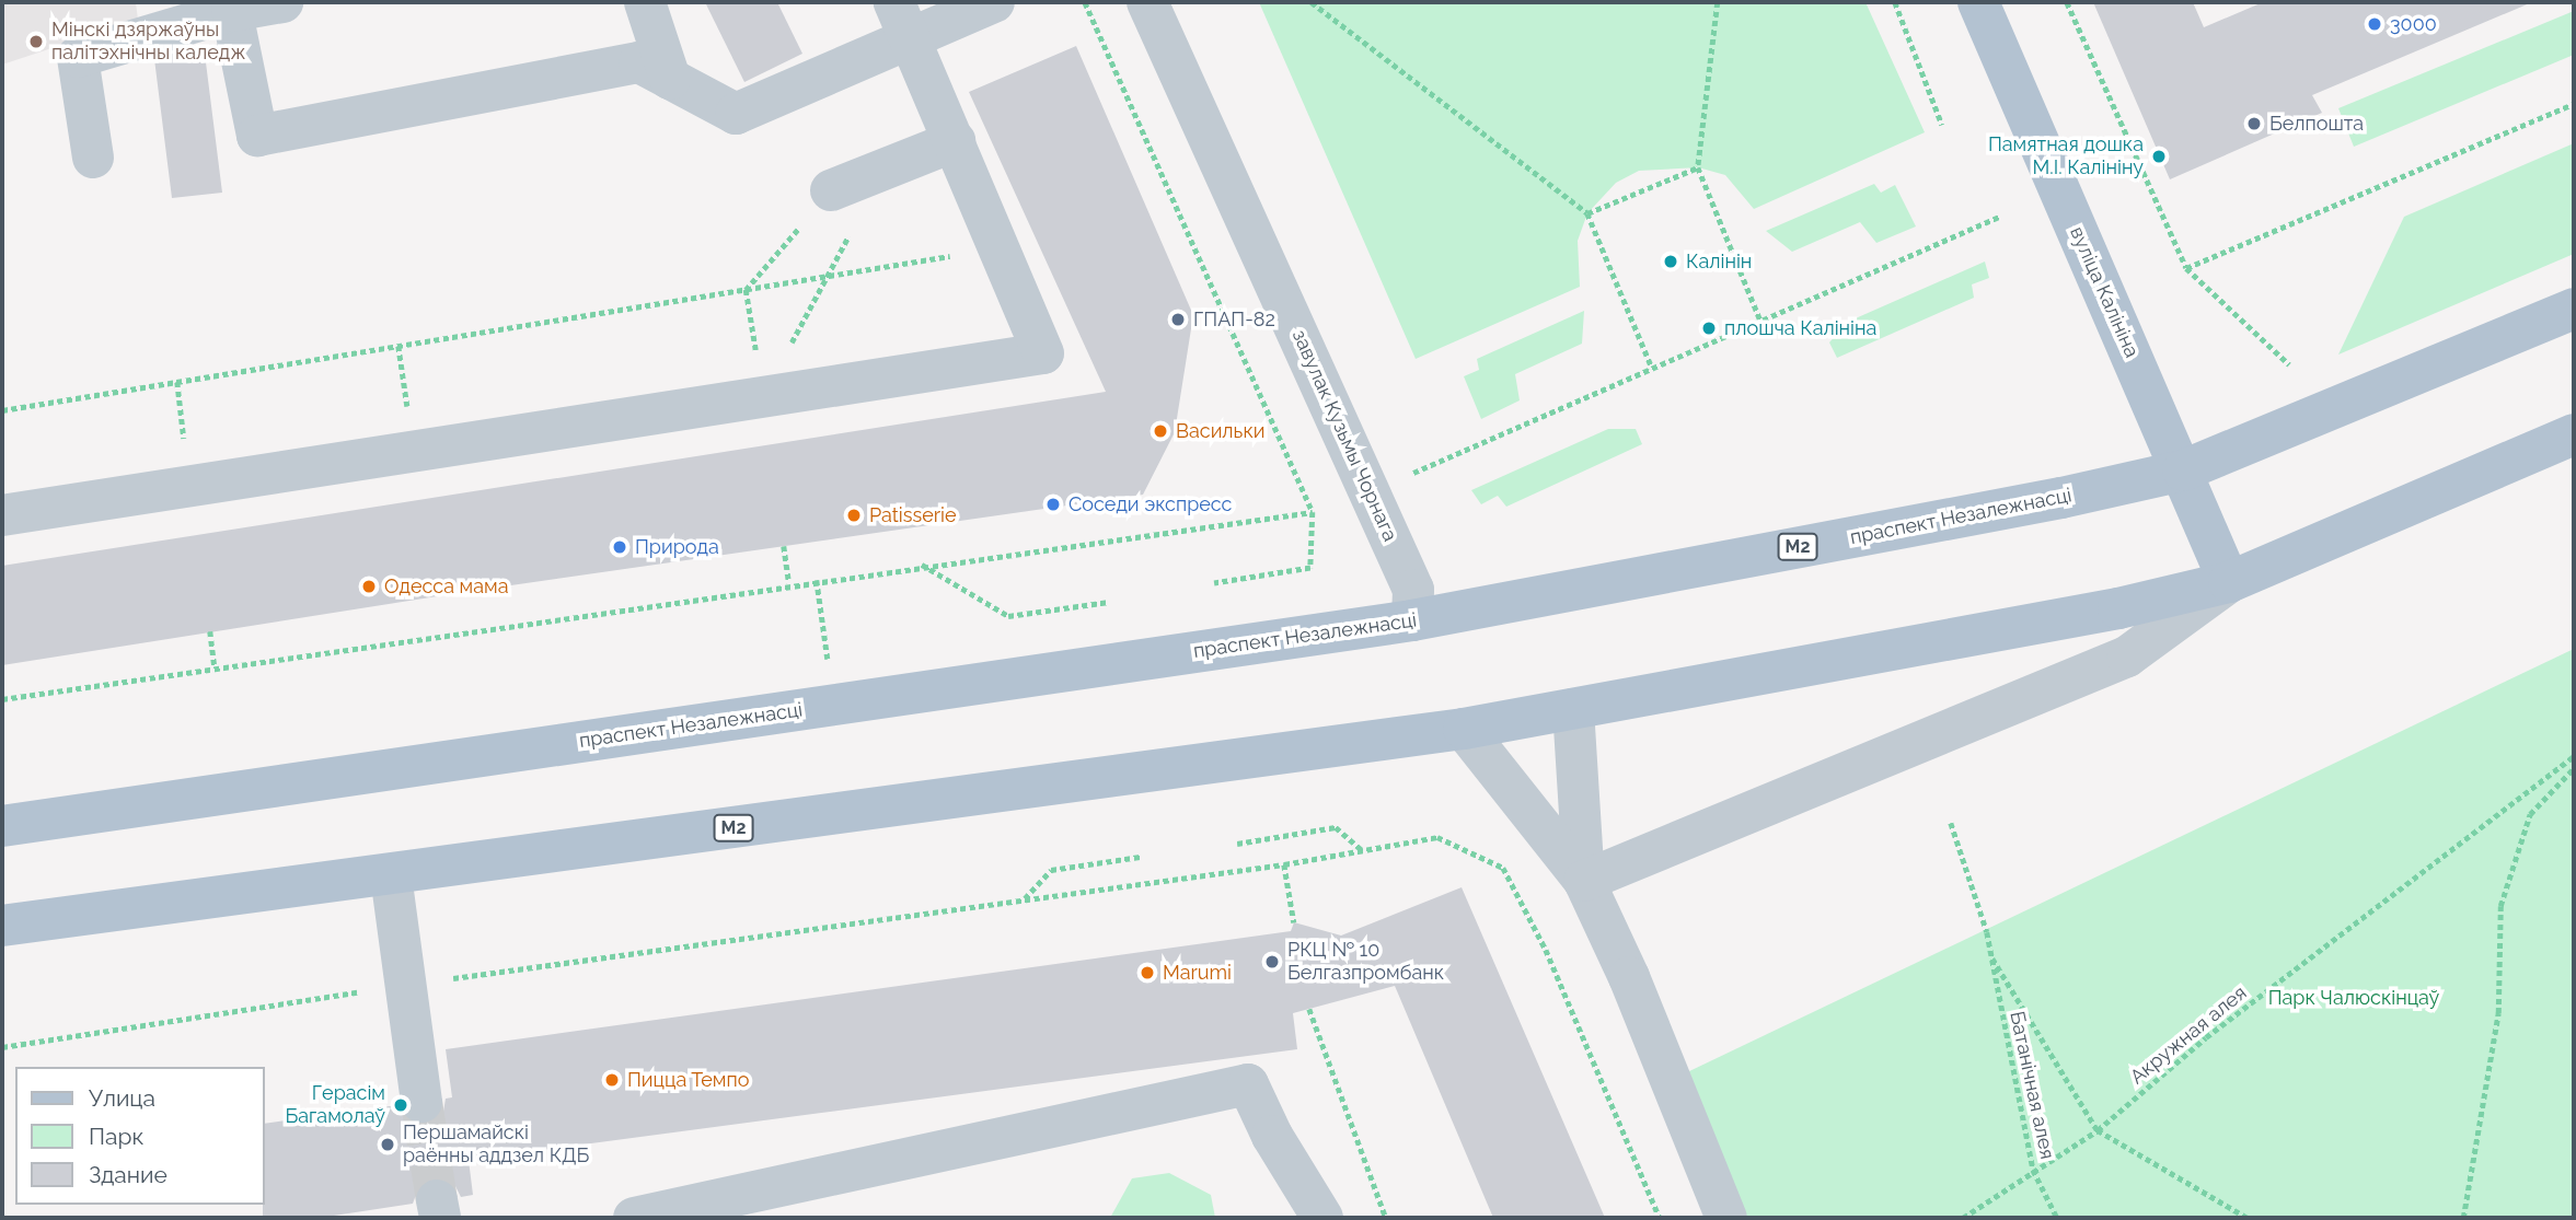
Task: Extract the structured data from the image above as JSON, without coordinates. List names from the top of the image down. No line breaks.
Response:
{"streets":{"main road":["вуліца Калініна","праспект Незалежнасці","М2"],"street":["завулак Кузьмы Чорнага"],"path":["Акружная алея","Батанічная алея"]},"crossings":[["вуліца Калініна","праспект Незалежнасці"],["вуліца Калініна","М2"],["завулак Кузьмы Чорнага","праспект Незалежнасці"],["Акружная алея","Батанічная алея"]],"parks":["Парк Чалюскінцаў"],"places":["3000","Мінскі дзяржаўны палітэхнічны каледж","Белпошта","Памятная дошка М.І. Калініну","Калінін","ГПАП-82","плошча Калініна","Васильки","Соседи экспресс","Patisserie","Природа","Одесса мама","РКЦ № 10 Белгазпромбанк","Marumi","Пицца Темпо","Герасім Багамолаў","Першамайскі раённы аддзел КДБ"],"legend":["Улица","Парк","Здание"]}
